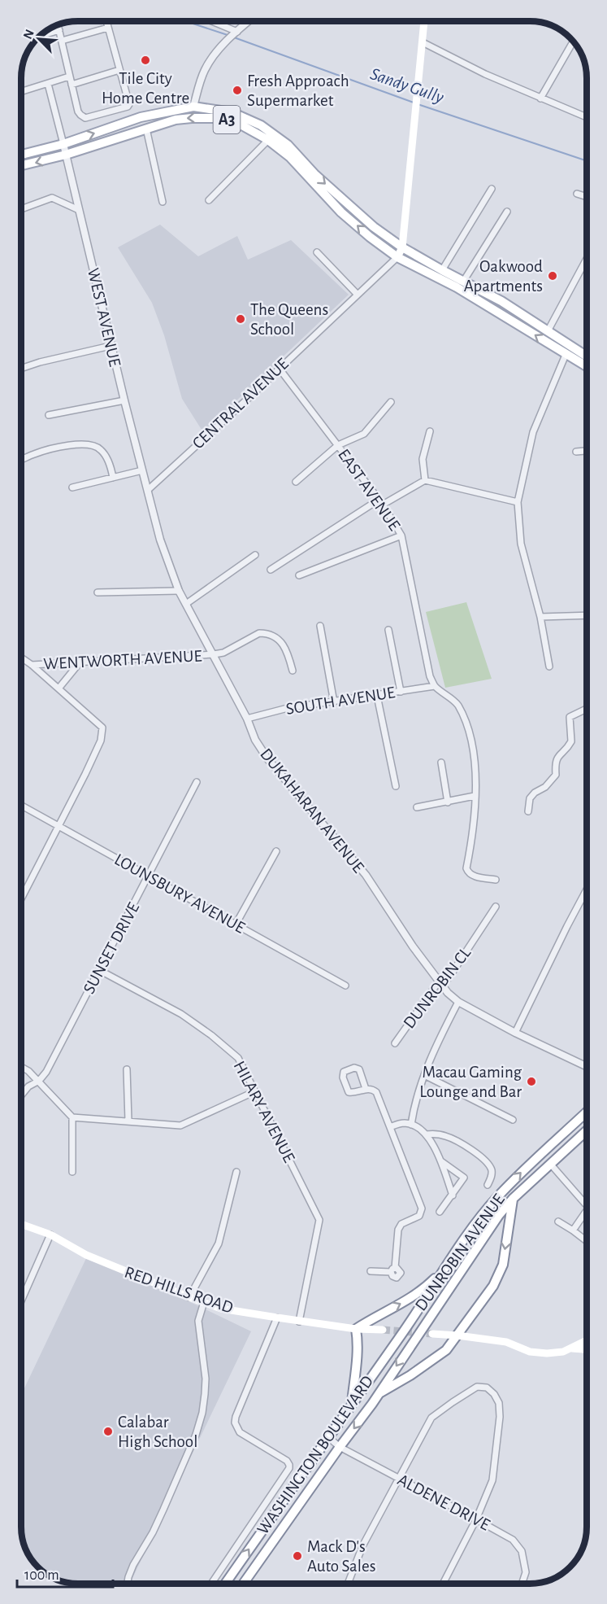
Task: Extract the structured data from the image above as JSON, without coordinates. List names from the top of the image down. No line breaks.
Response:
{"streets":{"main road":["A3","DUNROBIN AVENUE","RED HILLS ROAD","WASHINGTON BOULEVARD"],"street":["WEST AVENUE","CENTRAL AVENUE","EAST AVENUE","WENTWORTH AVENUE","SOUTH AVENUE","DUKAHARAN AVENUE","LOUNSBURY AVENUE","SUNSET DRIVE","DUNROBIN CL","HILARY AVENUE","ALDENE DRIVE"]},"crossings":[["A3","WEST AVENUE"],["A3","CENTRAL AVENUE"],["WEST AVENUE","CENTRAL AVENUE"],["WEST AVENUE","DUKAHARAN AVENUE"],["CENTRAL AVENUE","EAST AVENUE"],["CENTRAL AVENUE","DUKAHARAN AVENUE"],["EAST AVENUE","SOUTH AVENUE"],["WENTWORTH AVENUE","DUKAHARAN AVENUE"],["SOUTH AVENUE","DUKAHARAN AVENUE"],["DUKAHARAN AVENUE","DUNROBIN CL"],["LOUNSBURY AVENUE","SUNSET DRIVE"],["SUNSET DRIVE","HILARY AVENUE"],["HILARY AVENUE","RED HILLS ROAD"],["DUNROBIN AVENUE","WASHINGTON BOULEVARD"],["WASHINGTON BOULEVARD","ALDENE DRIVE"]],"water":["Sandy Gully"],"places":["Tile City Home Centre","Fresh Approach Supermarket","Oakwood Apartments","The Queens School","Macau Gaming Lounge and Bar","Calabar High School","Mack D's Auto Sales"],"scale_bar":"100 m","north":"top left"}
